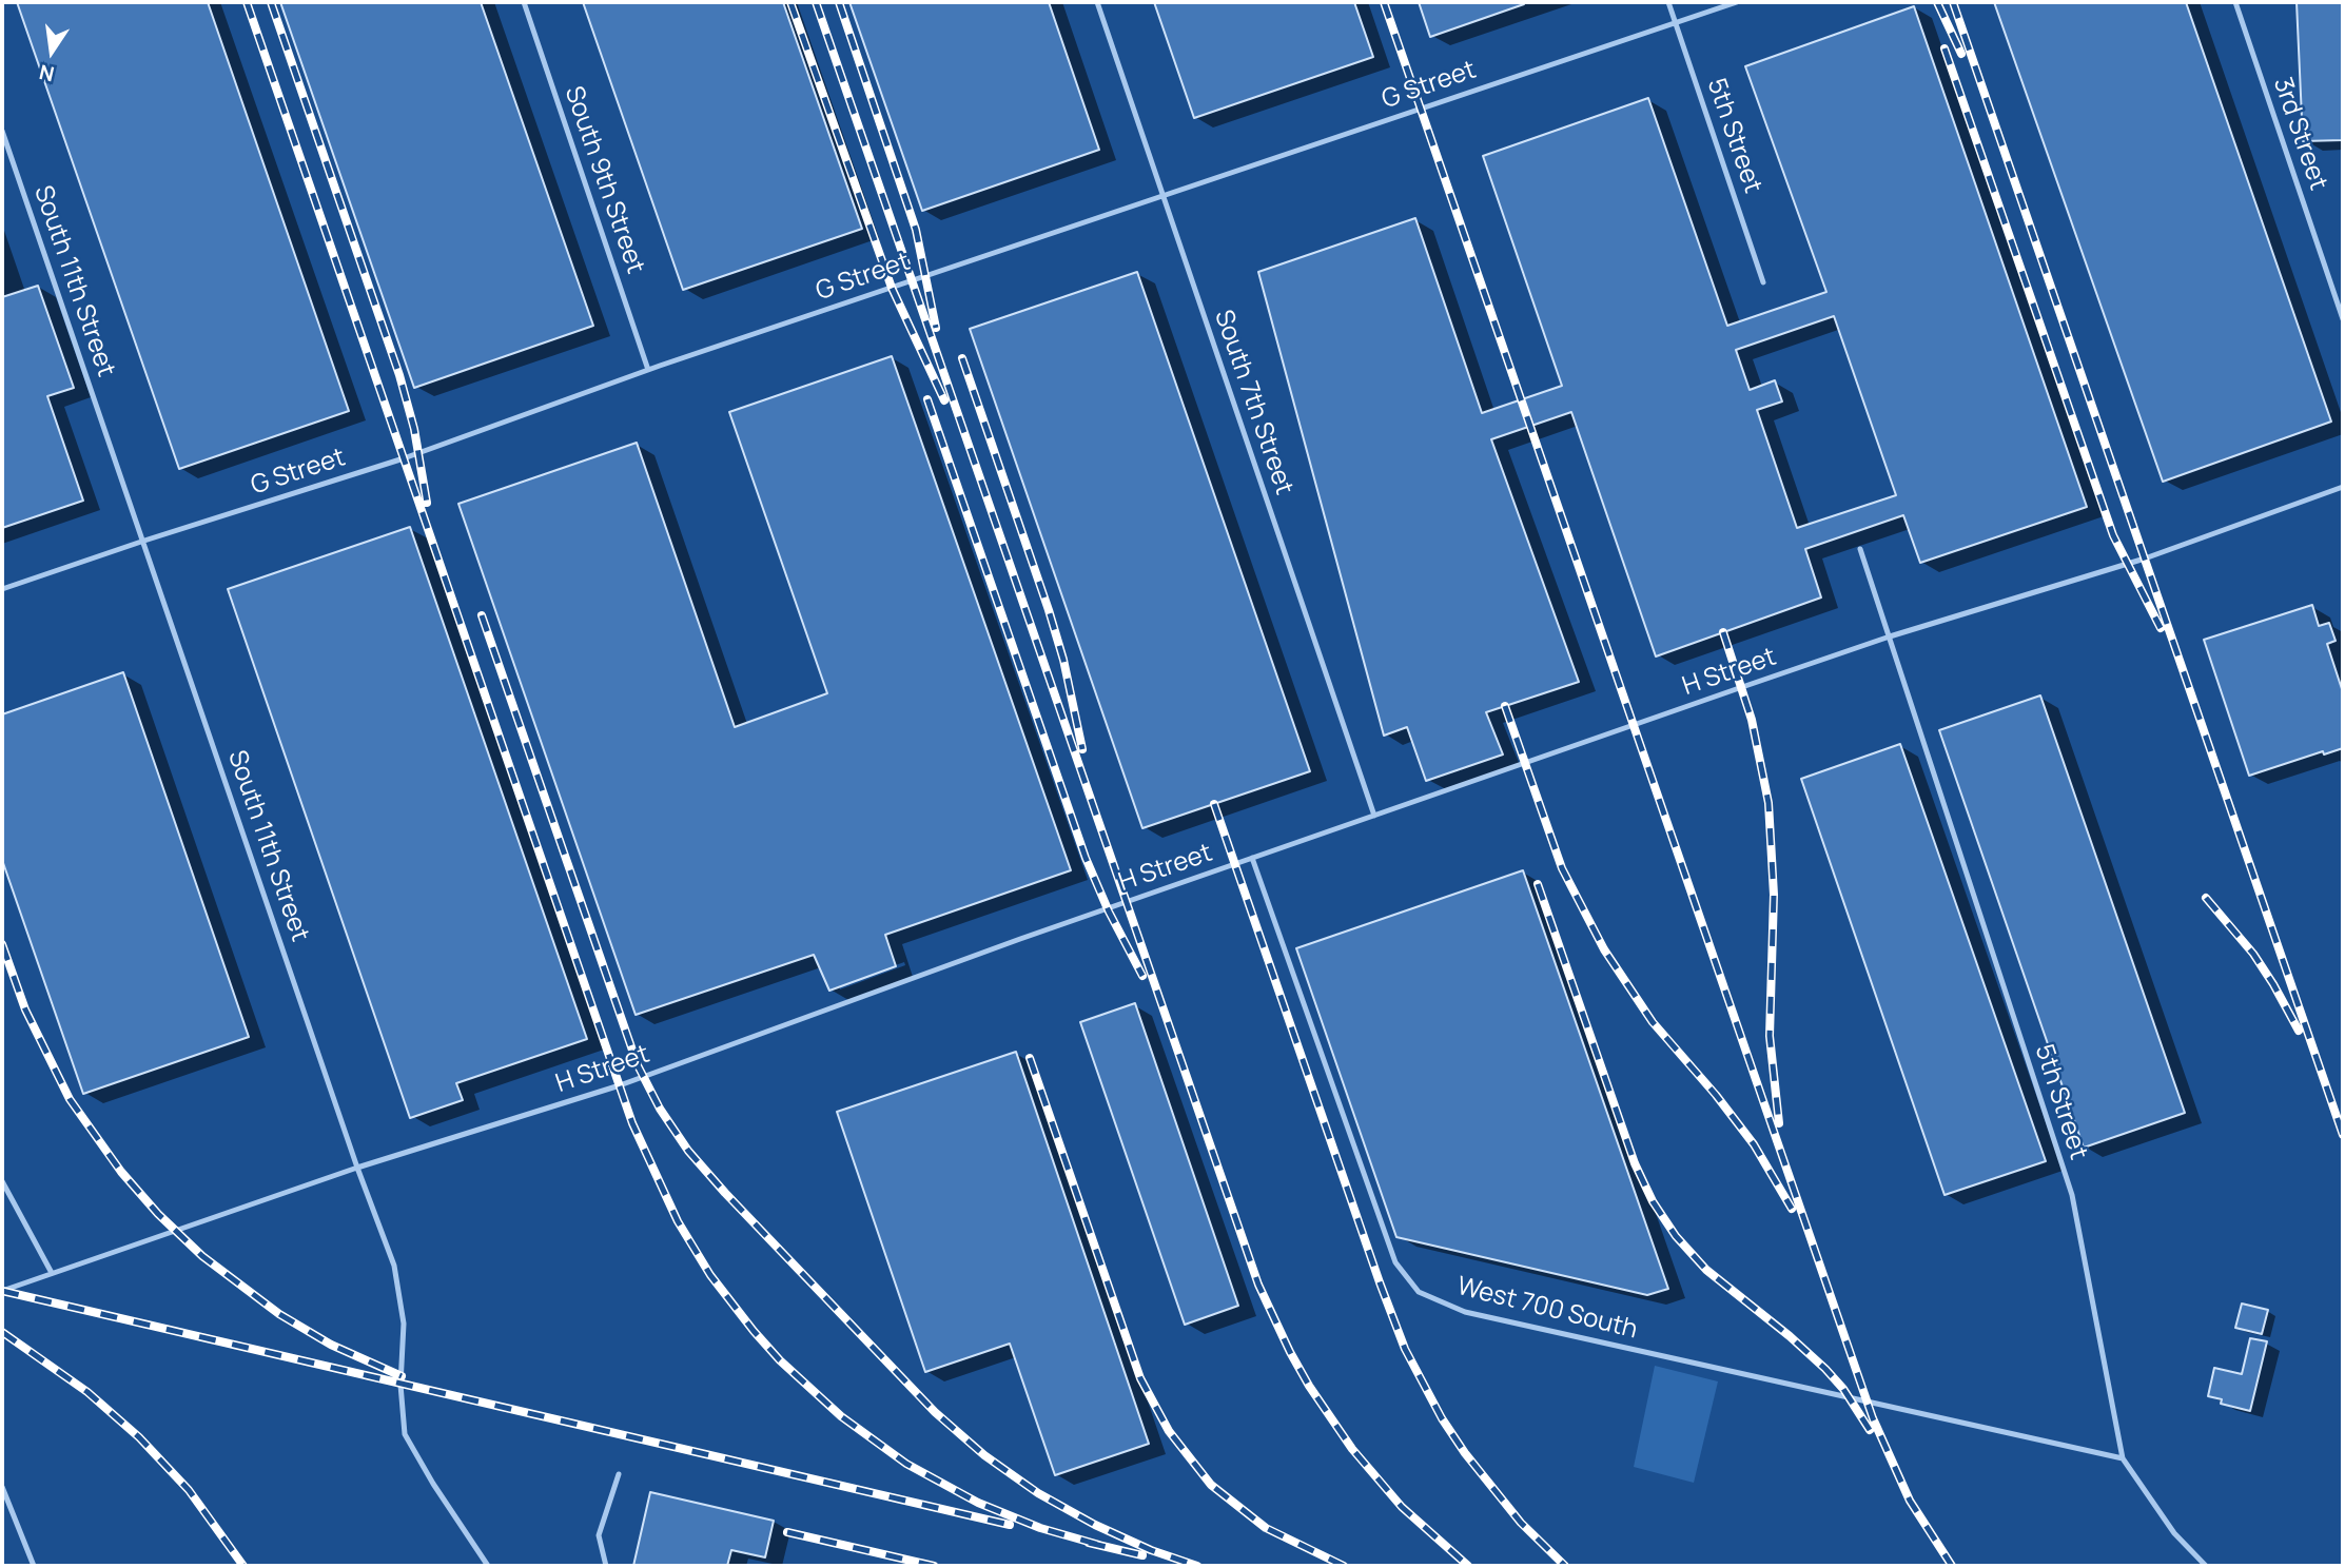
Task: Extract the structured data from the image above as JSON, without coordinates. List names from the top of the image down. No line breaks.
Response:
{"streets":{"lane":["G Street","3rd Street","5th Street","South 9th Street","South 11th Street","South 7th Street","H Street","West 700 South"]},"crossings":[["G Street","5th Street"],["G Street","South 9th Street"],["G Street","South 11th Street"],["G Street","South 7th Street"],["5th Street","H Street"],["5th Street","West 700 South"],["South 11th Street","H Street"],["South 7th Street","H Street"],["H Street","West 700 South"]],"north":"bottom"}
